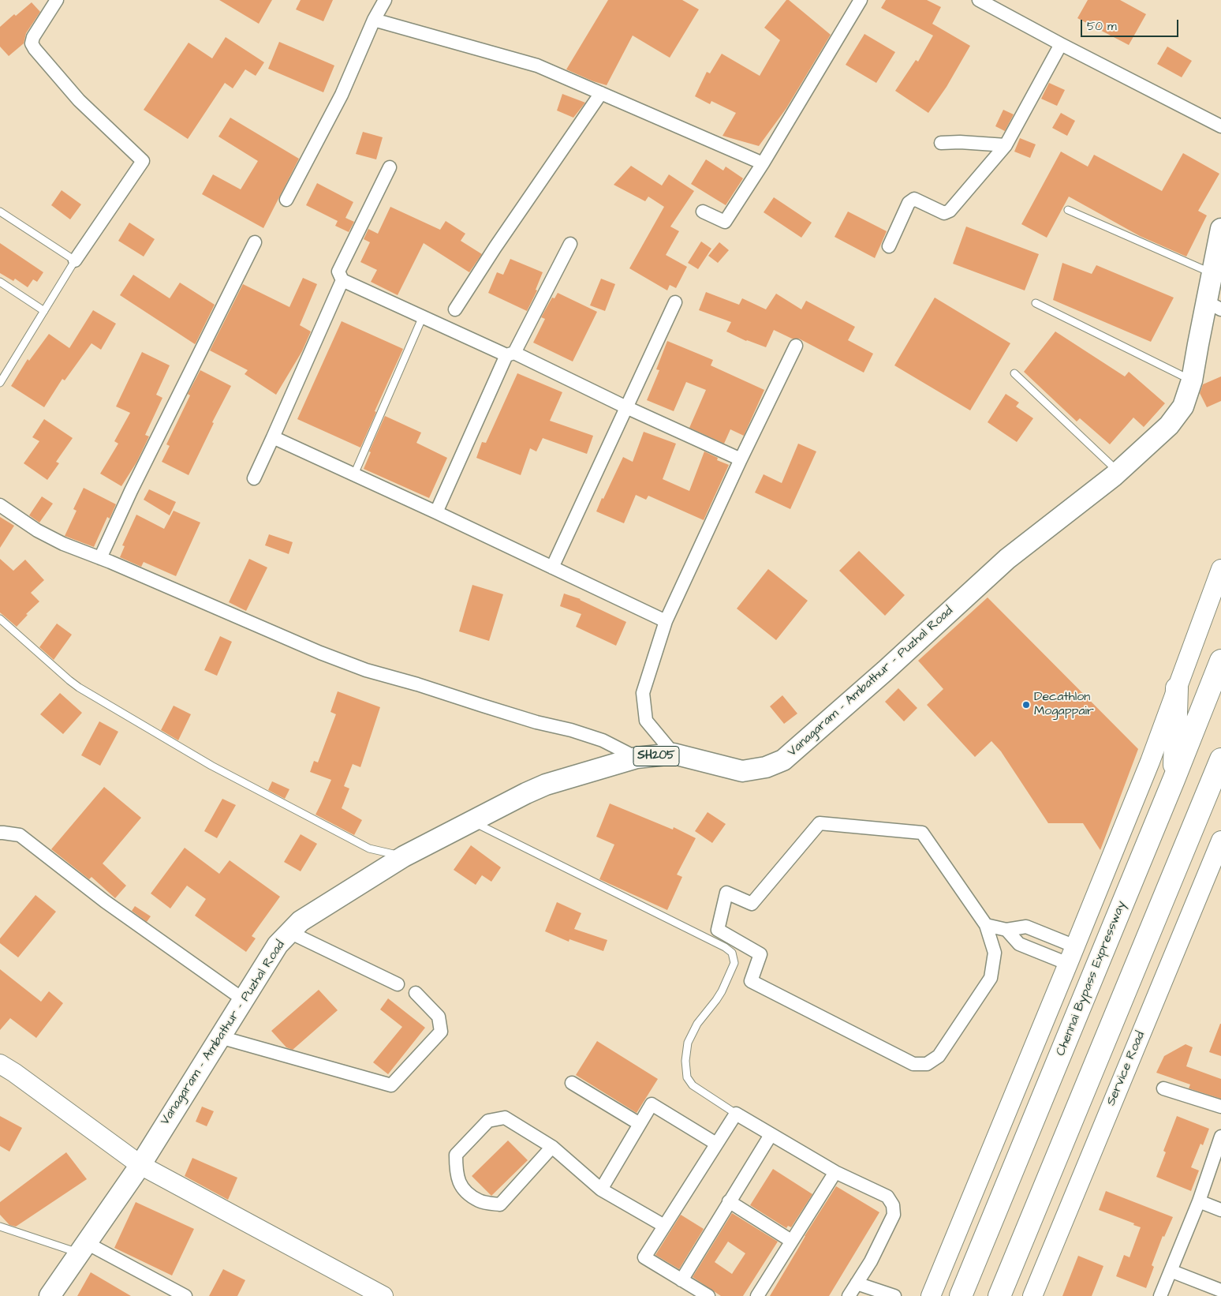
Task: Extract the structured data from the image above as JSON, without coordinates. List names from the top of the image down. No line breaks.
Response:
{"streets":{"highway":["Chennai Bypass Expressway"],"main road":["Vanagaram - Ambathur - Puzhal Road","SH205"],"street":["Service Road"]},"places":["Decathlon Mogappair"],"scale_bar":"50 m"}
